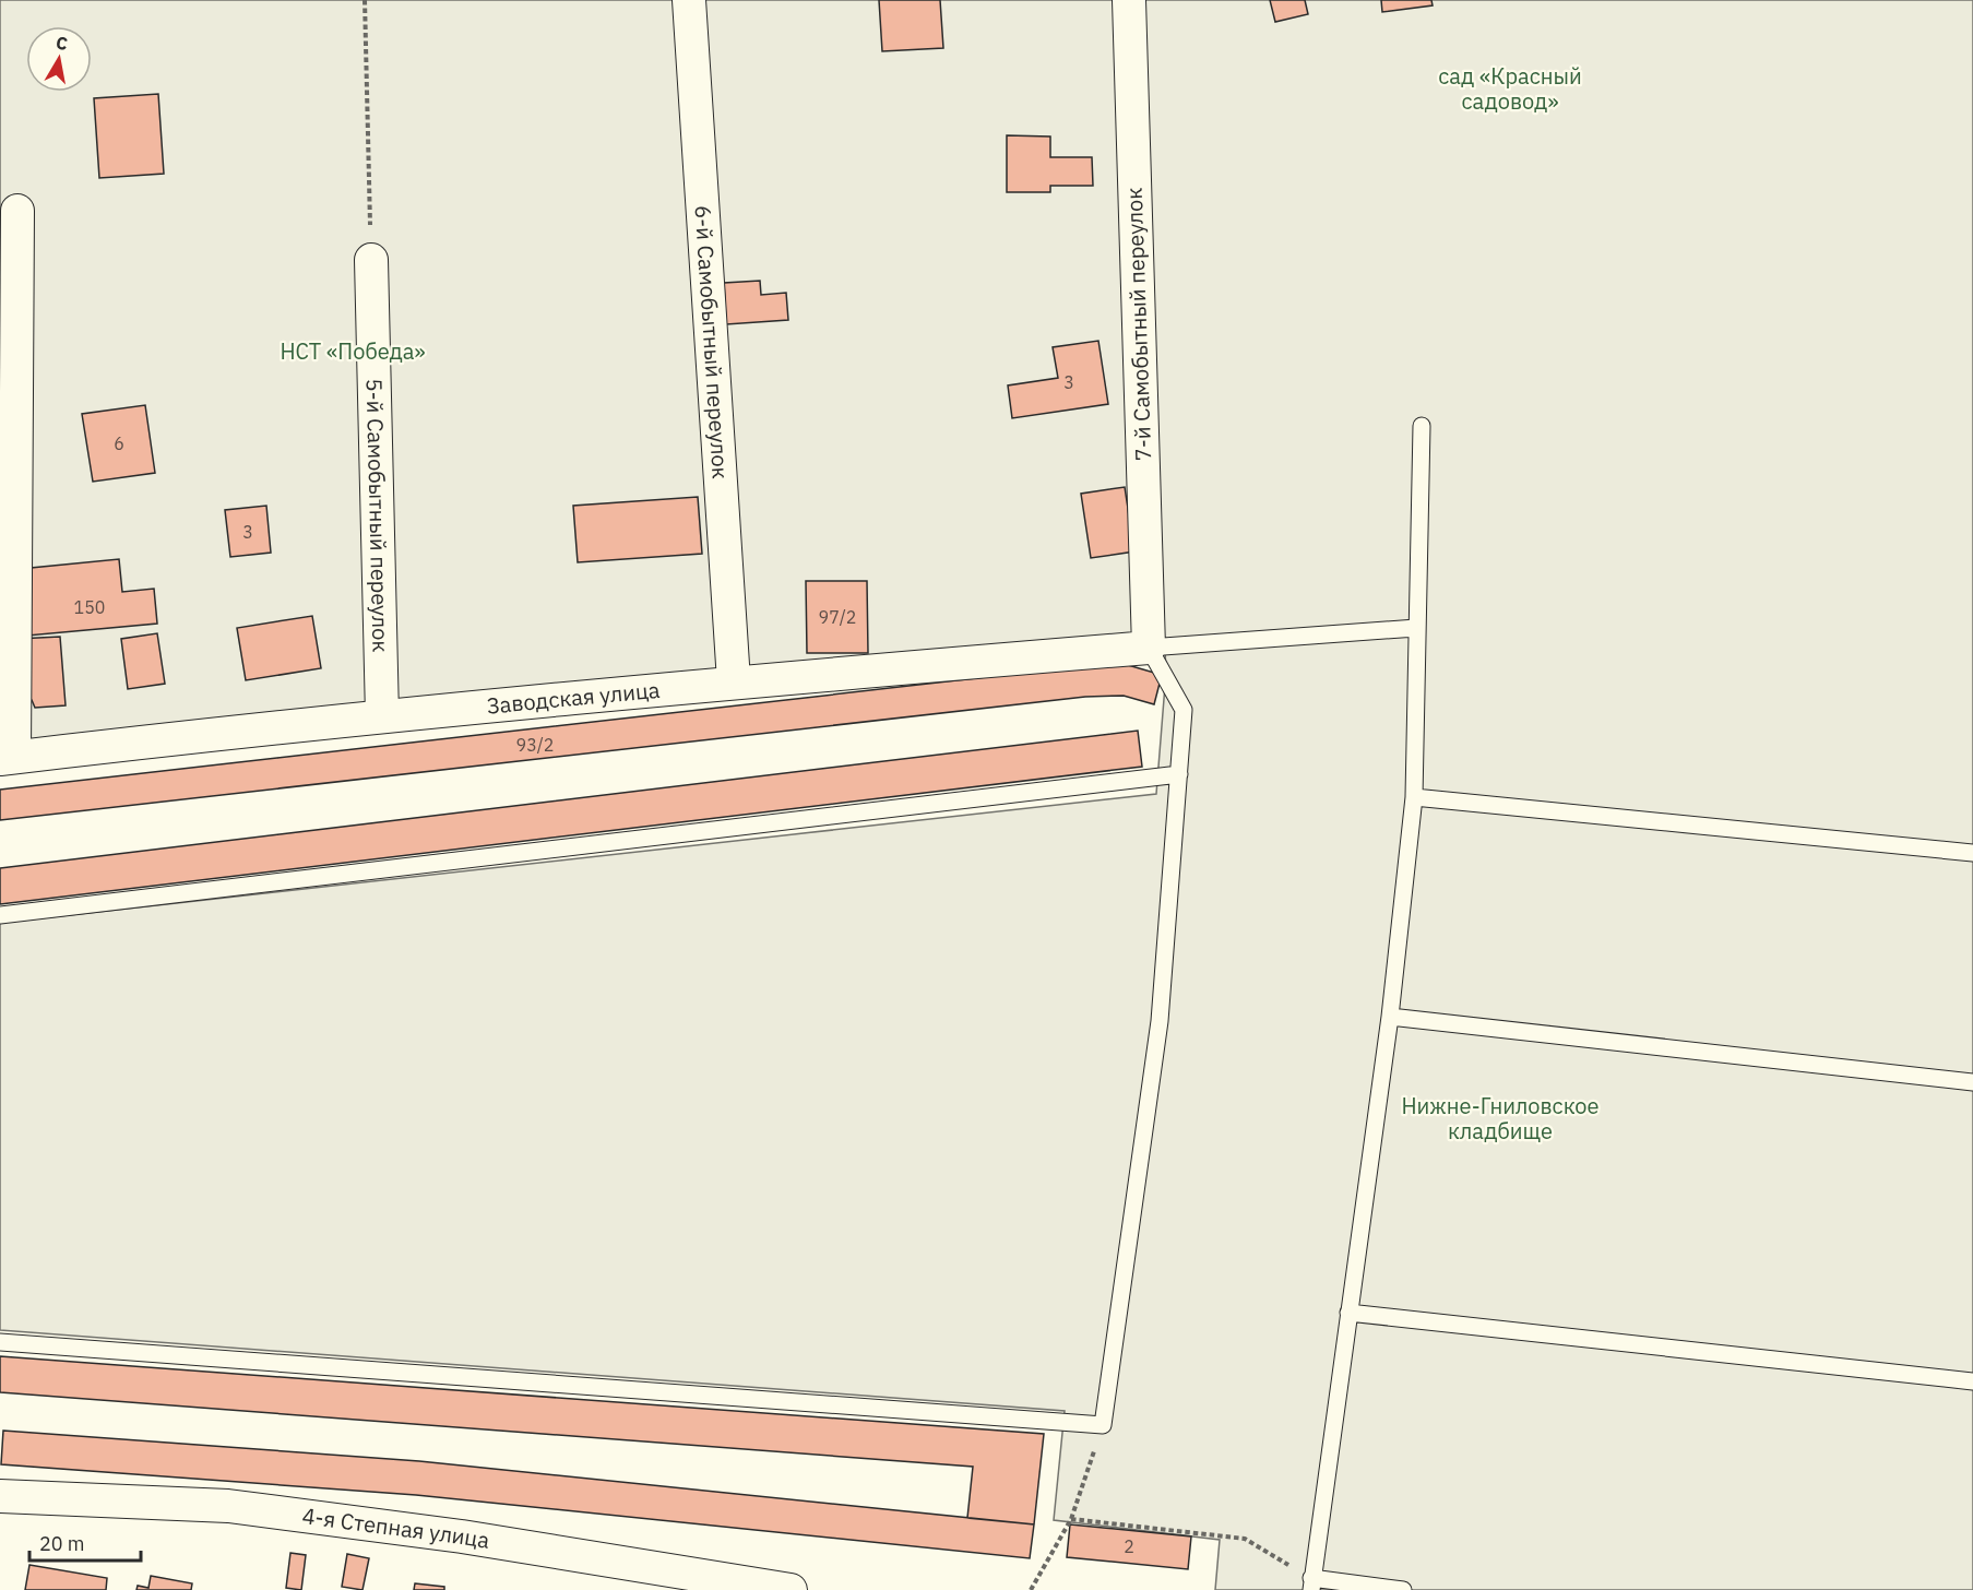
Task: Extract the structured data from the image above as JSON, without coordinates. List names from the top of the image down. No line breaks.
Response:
{"streets":{"street":["7-й Самобытный переулок","6-й Самобытный переулок","5-й Самобытный переулок","Заводская улица","4-я Степная улица"]},"crossings":[["7-й Самобытный переулок","Заводская улица"],["6-й Самобытный переулок","Заводская улица"],["5-й Самобытный переулок","Заводская улица"]],"parks":["сад «Красный садовод»","НСТ «Победа»","Нижне-Гниловское кладбище"],"house_numbers":["3","6","3","150","97/2","93/2","2"],"scale_bar":"20 m","north":"top"}
